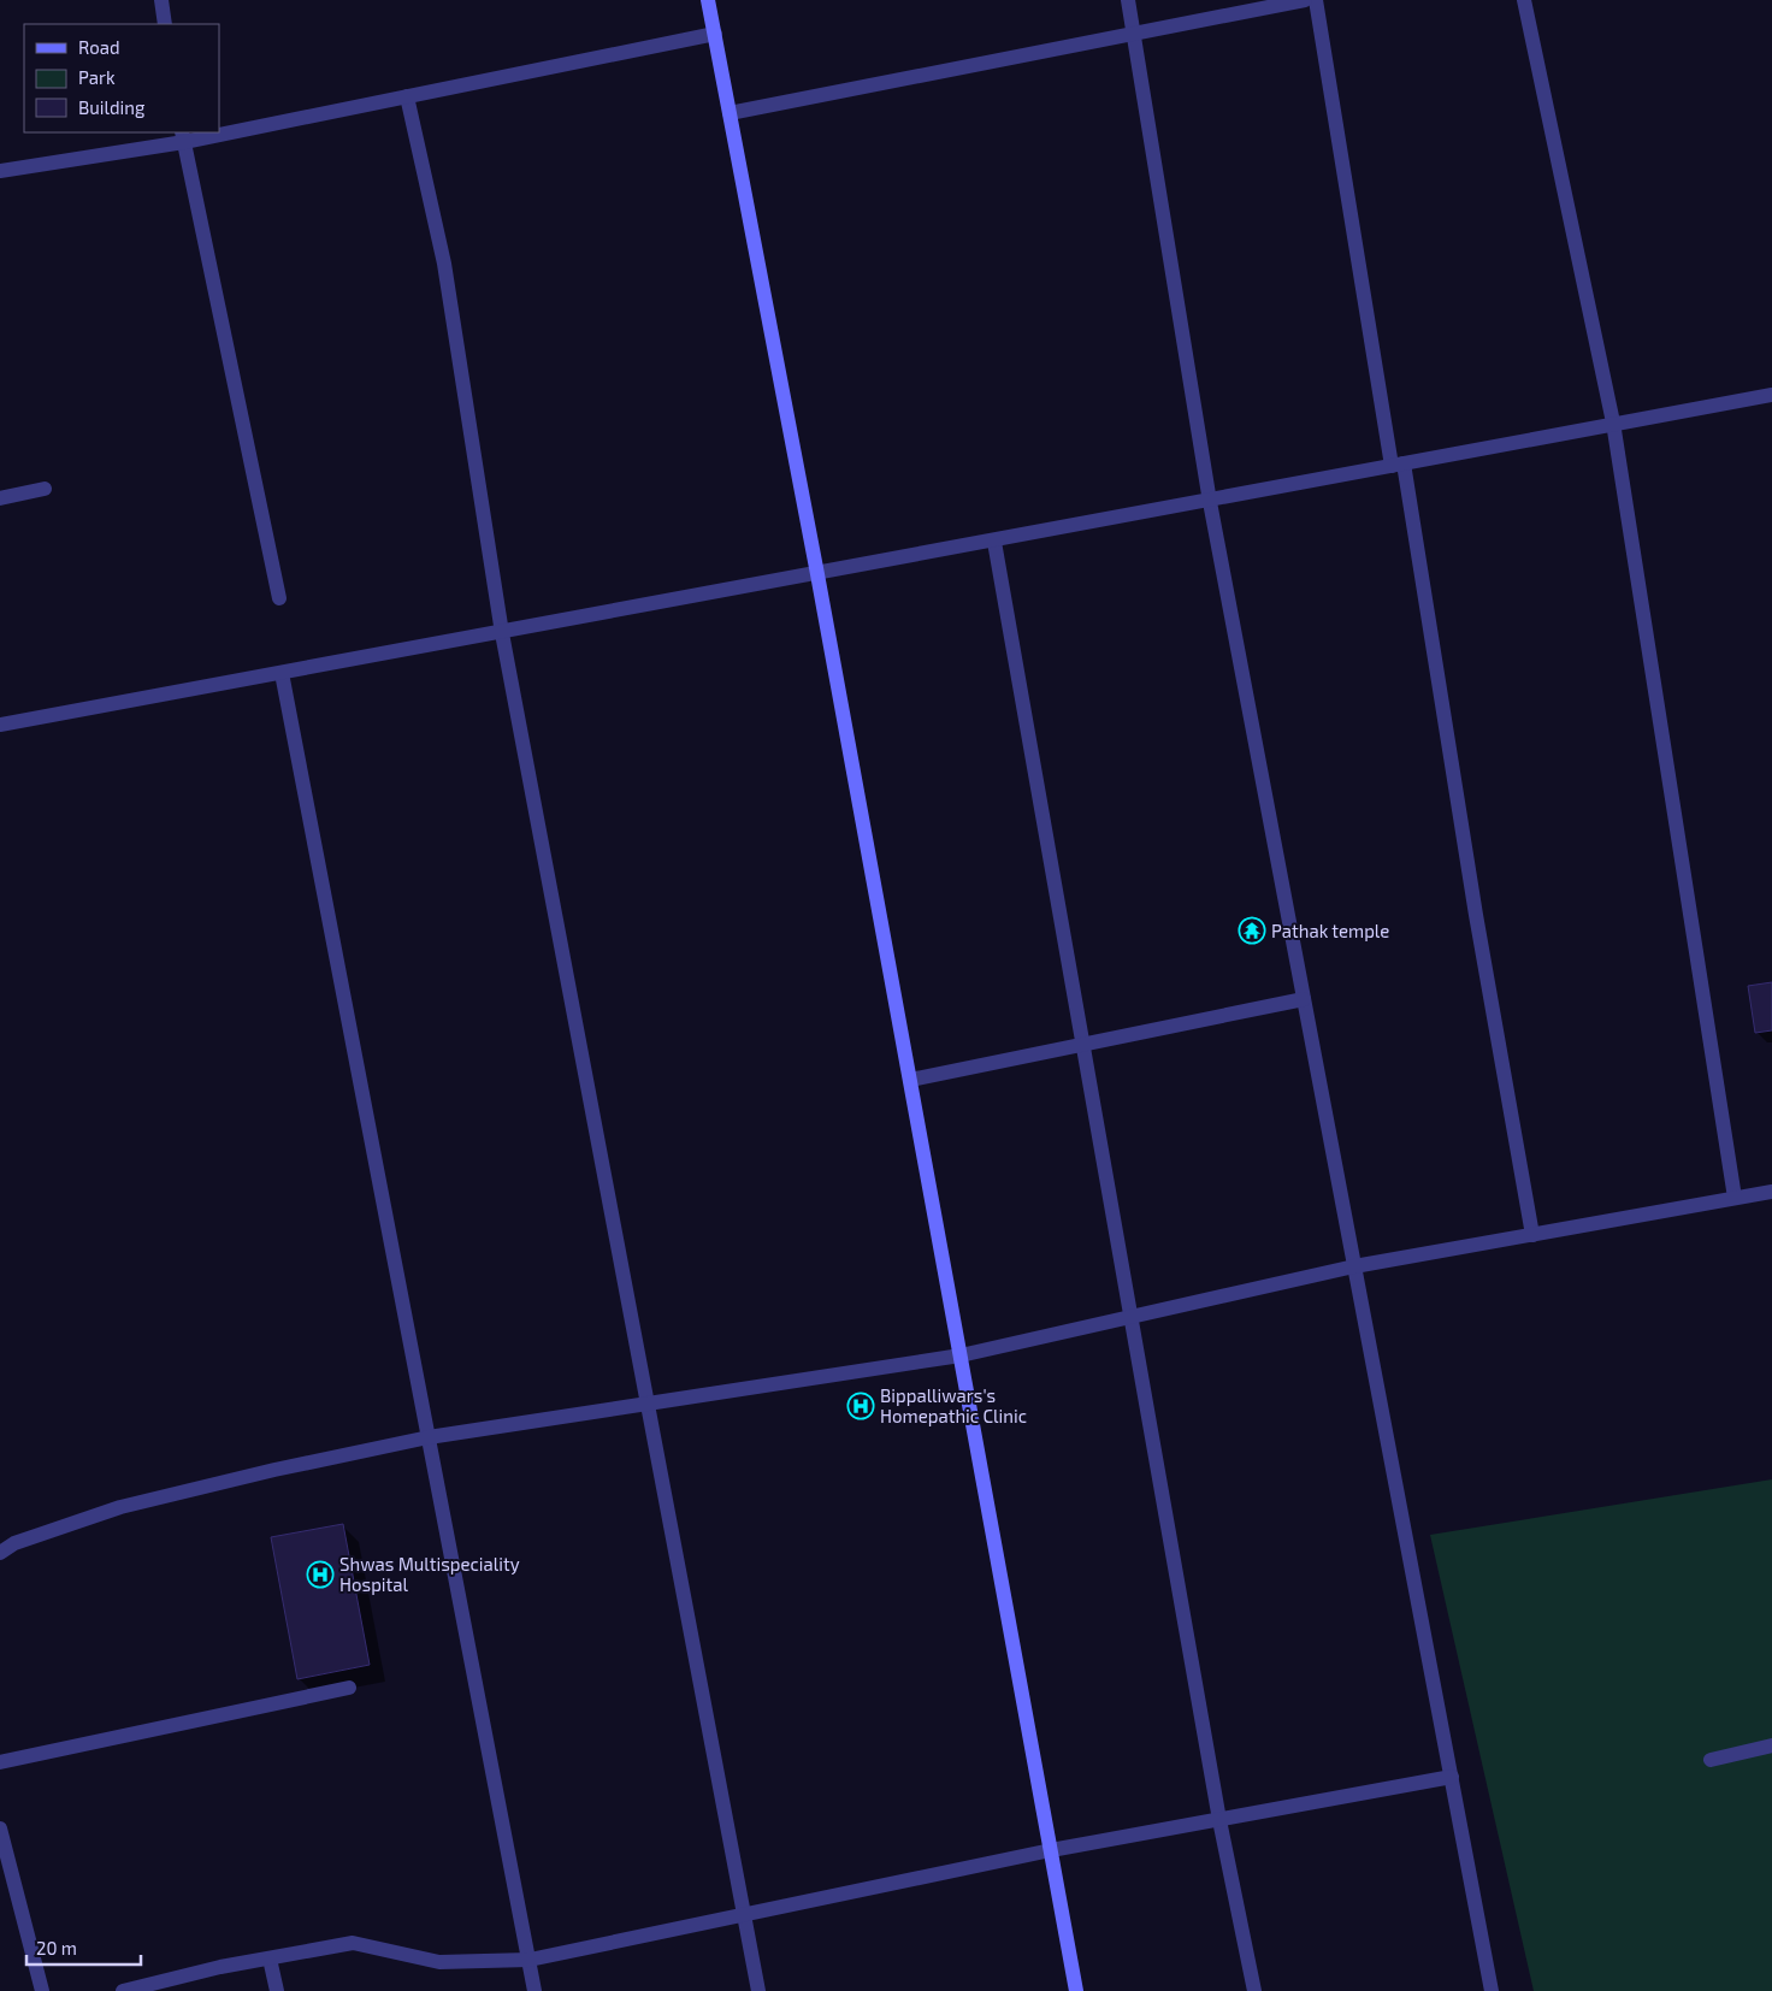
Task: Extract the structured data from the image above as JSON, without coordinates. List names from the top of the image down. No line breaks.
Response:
{"places":{"temple":["Pathak temple"],"hospital":["Bippalliwars's Homepathic Clinic","Shwas Multispeciality Hospital"]},"legend":["Road","Park","Building"],"scale_bar":"20 m"}
